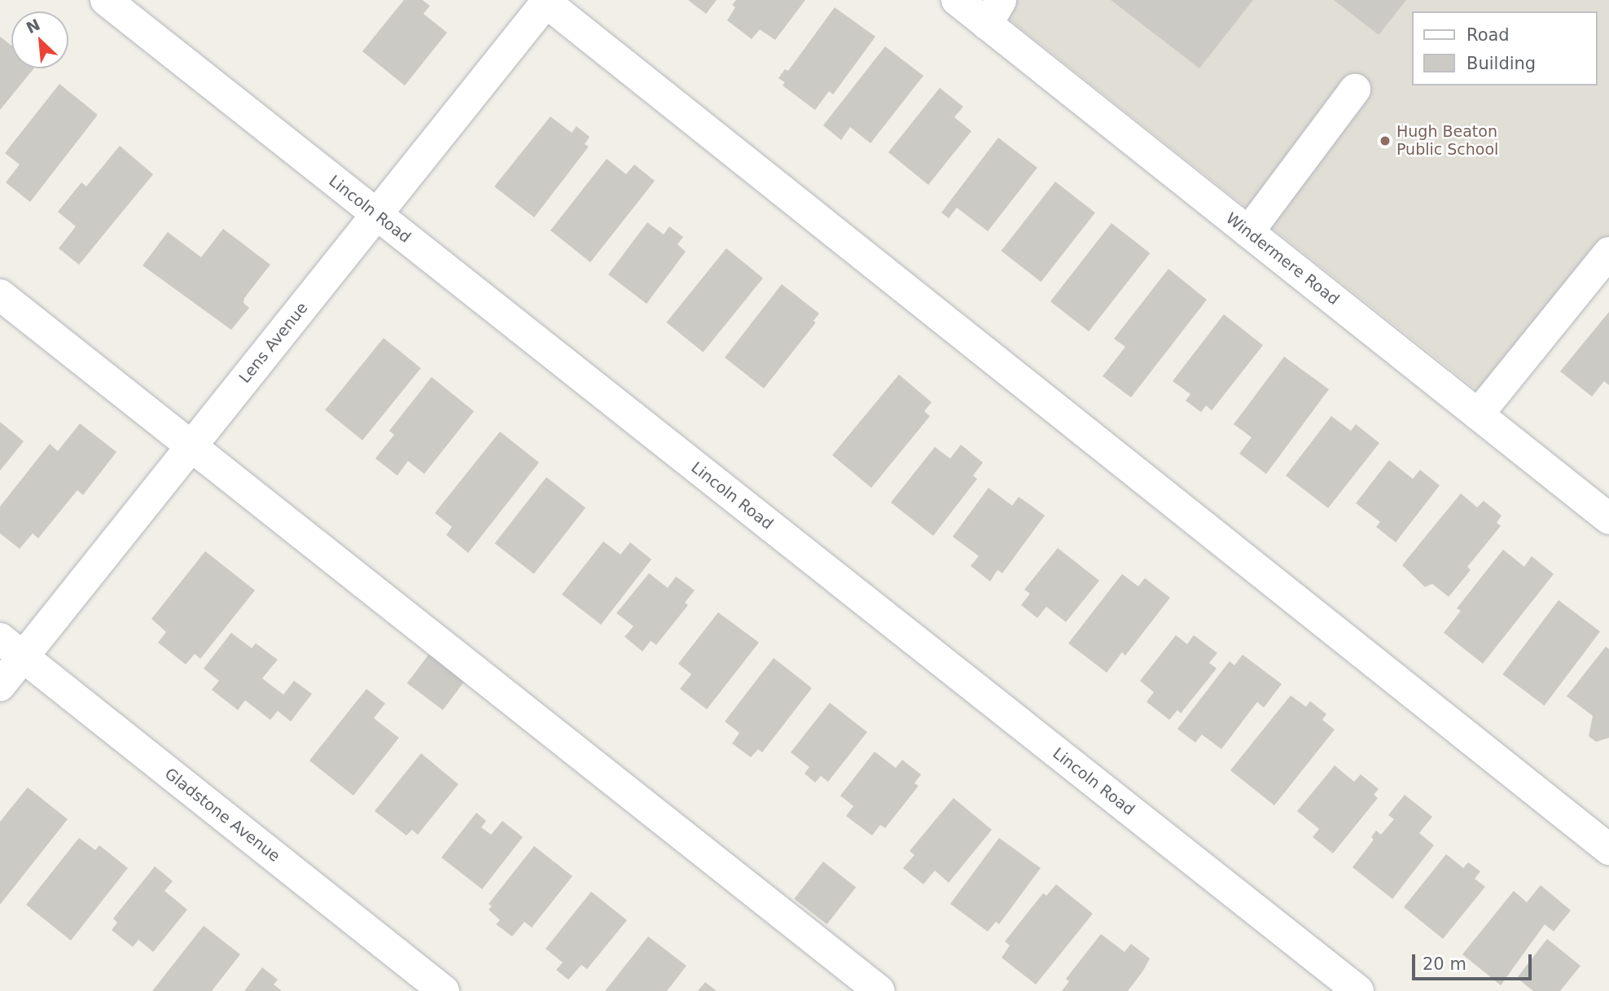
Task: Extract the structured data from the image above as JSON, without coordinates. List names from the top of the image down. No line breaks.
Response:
{"streets":{"street":["Lincoln Road","Windermere Road","Lens Avenue","Gladstone Avenue"]},"crossings":[["Lincoln Road","Lens Avenue"],["Lens Avenue","Gladstone Avenue"]],"places":["Hugh Beaton Public School"],"legend":["Road","Building"],"scale_bar":"20 m","north":"top left"}
